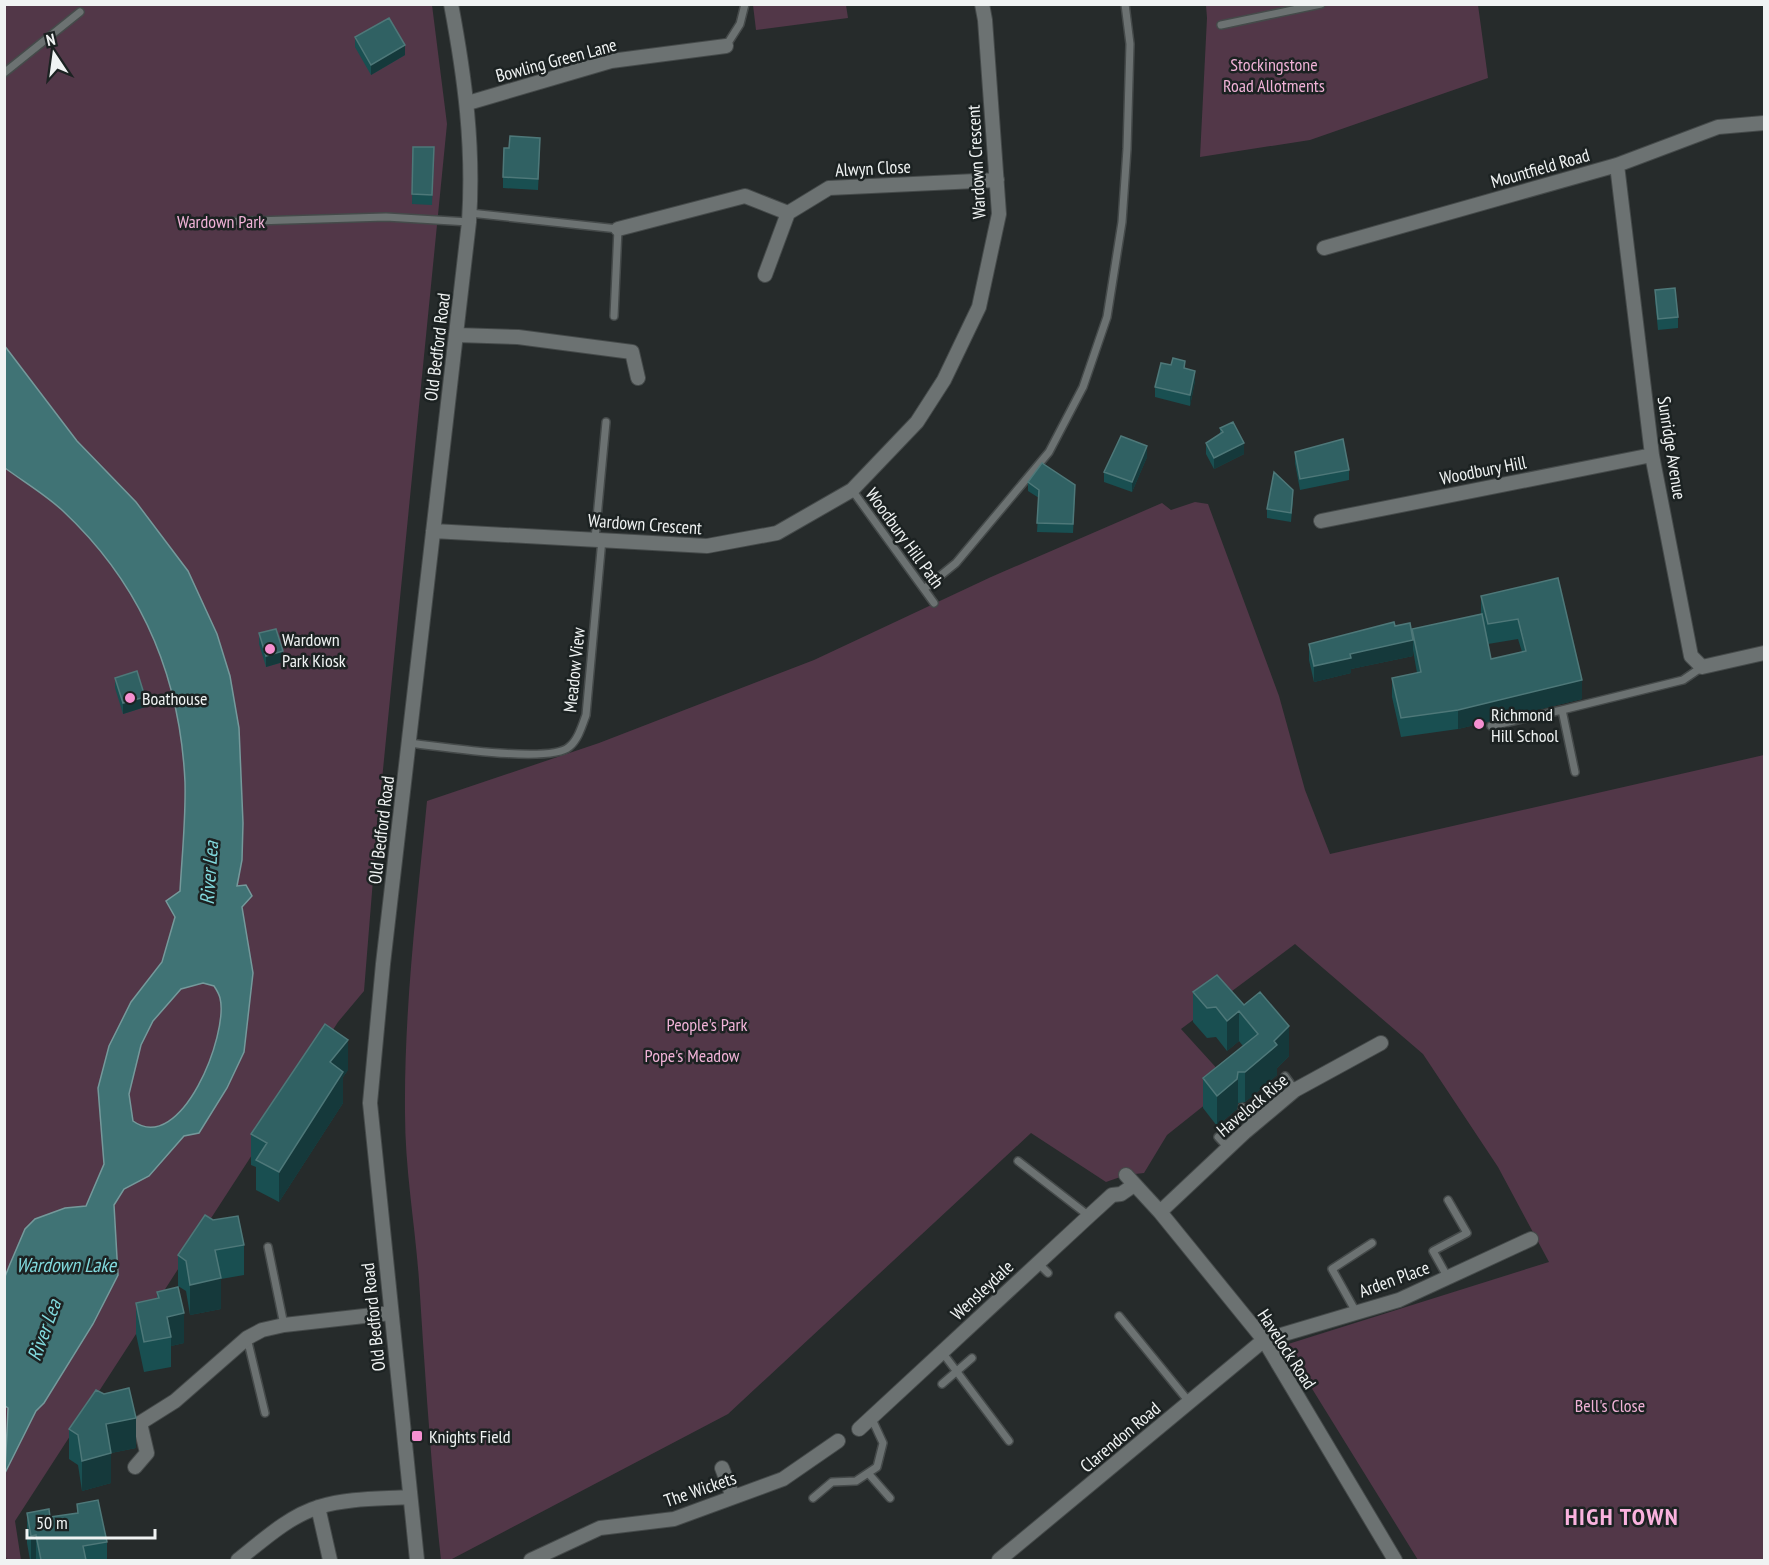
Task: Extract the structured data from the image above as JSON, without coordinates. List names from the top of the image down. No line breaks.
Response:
{"streets":{"street":["Bowling Green Lane","Wardown Crescent","Alwyn Close","Mountfield Road","Old Bedford Road","Sunridge Avenue","Woodbury Hill","Havelock Rise","Arden Place","Wensleydale","Havelock Road","Clarendon Road","The Wickets"],"lane":["Woodbury Hill Path","Meadow View"]},"crossings":[["Bowling Green Lane","Old Bedford Road"],["Wardown Crescent","Alwyn Close"],["Wardown Crescent","Old Bedford Road"],["Wardown Crescent","Woodbury Hill Path"],["Wardown Crescent","Meadow View"],["Mountfield Road","Sunridge Avenue"],["Old Bedford Road","Meadow View"],["Sunridge Avenue","Woodbury Hill"],["Havelock Rise","Havelock Road"],["Arden Place","Havelock Road"],["Arden Place","Clarendon Road"],["Wensleydale","Havelock Road"],["Havelock Road","Clarendon Road"]],"districts":["HIGH TOWN"],"water":["River Lea","Wardown Lake"],"parks":["Stockingstone Road Allotments","Wardown Park","People's Park","Pope's Meadow","Bell's Close"],"places":{"other":["Wardown Park Kiosk","Boathouse","Richmond Hill School"],"transit":["Knights Field"]},"scale_bar":"50 m","north":"top"}
